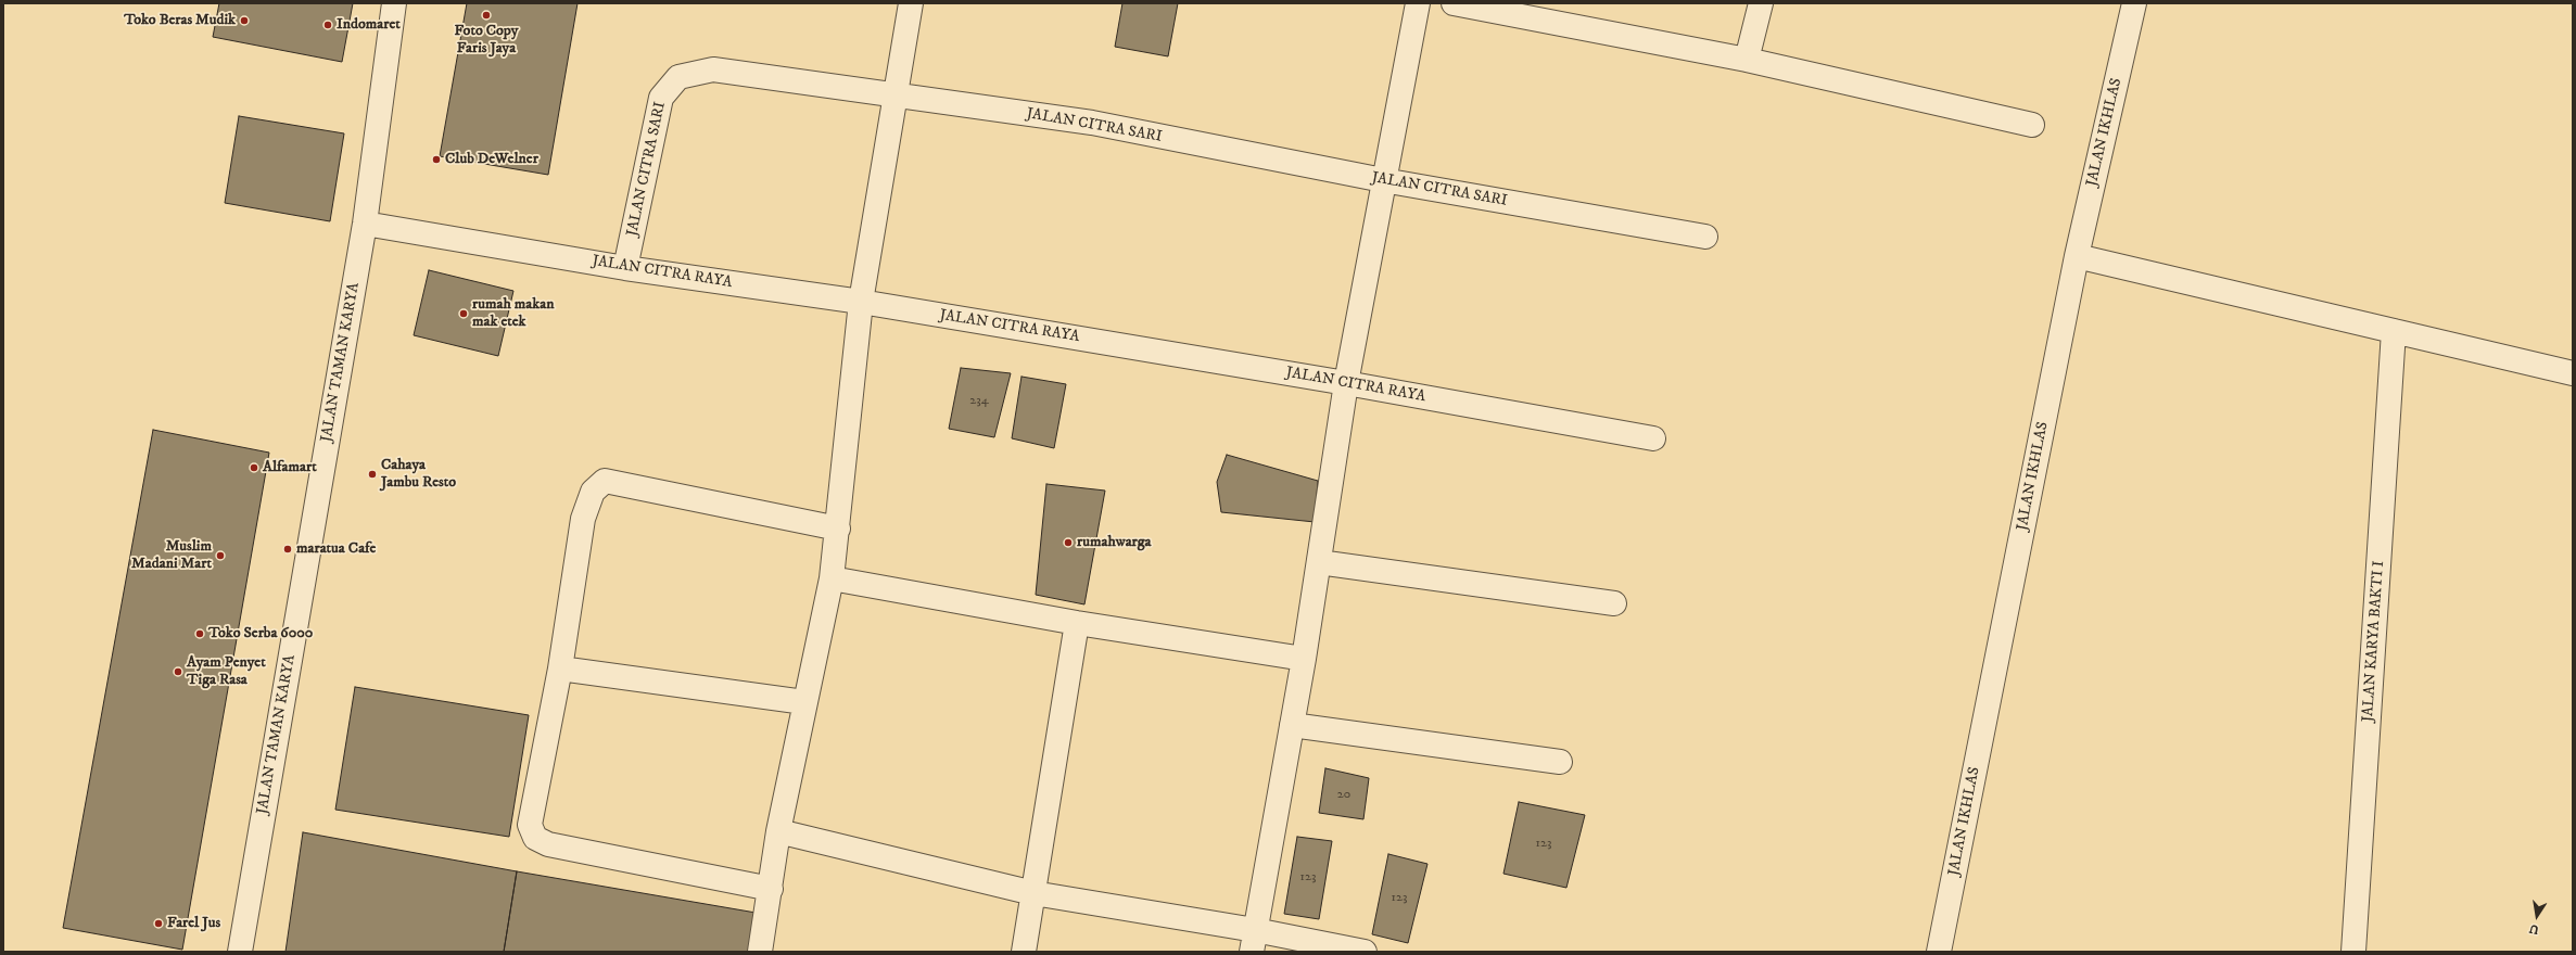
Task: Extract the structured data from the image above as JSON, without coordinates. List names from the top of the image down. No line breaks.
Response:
{"streets":{"street":["JALAN CITRA SARI","JALAN IKHLAS","JALAN CITRA RAYA","JALAN TAMAN KARYA","JALAN KARYA BAKTI I"]},"crossings":[["JALAN CITRA SARI","JALAN CITRA RAYA"],["JALAN CITRA RAYA","JALAN TAMAN KARYA"]],"places":["Foto Copy Faris Jaya","Toko Beras Mudik","Indomaret","Club DeWelner","rumah makan mak etek","Alfamart","Cahaya Jambu Resto","rumahwarga","maratua Cafe","Muslim Madani Mart","Toko Serba 6000","Ayam Penyet Tiga Rasa","Farel Jus"],"house_numbers":["234","20","123","123","123"],"north":"bottom"}
